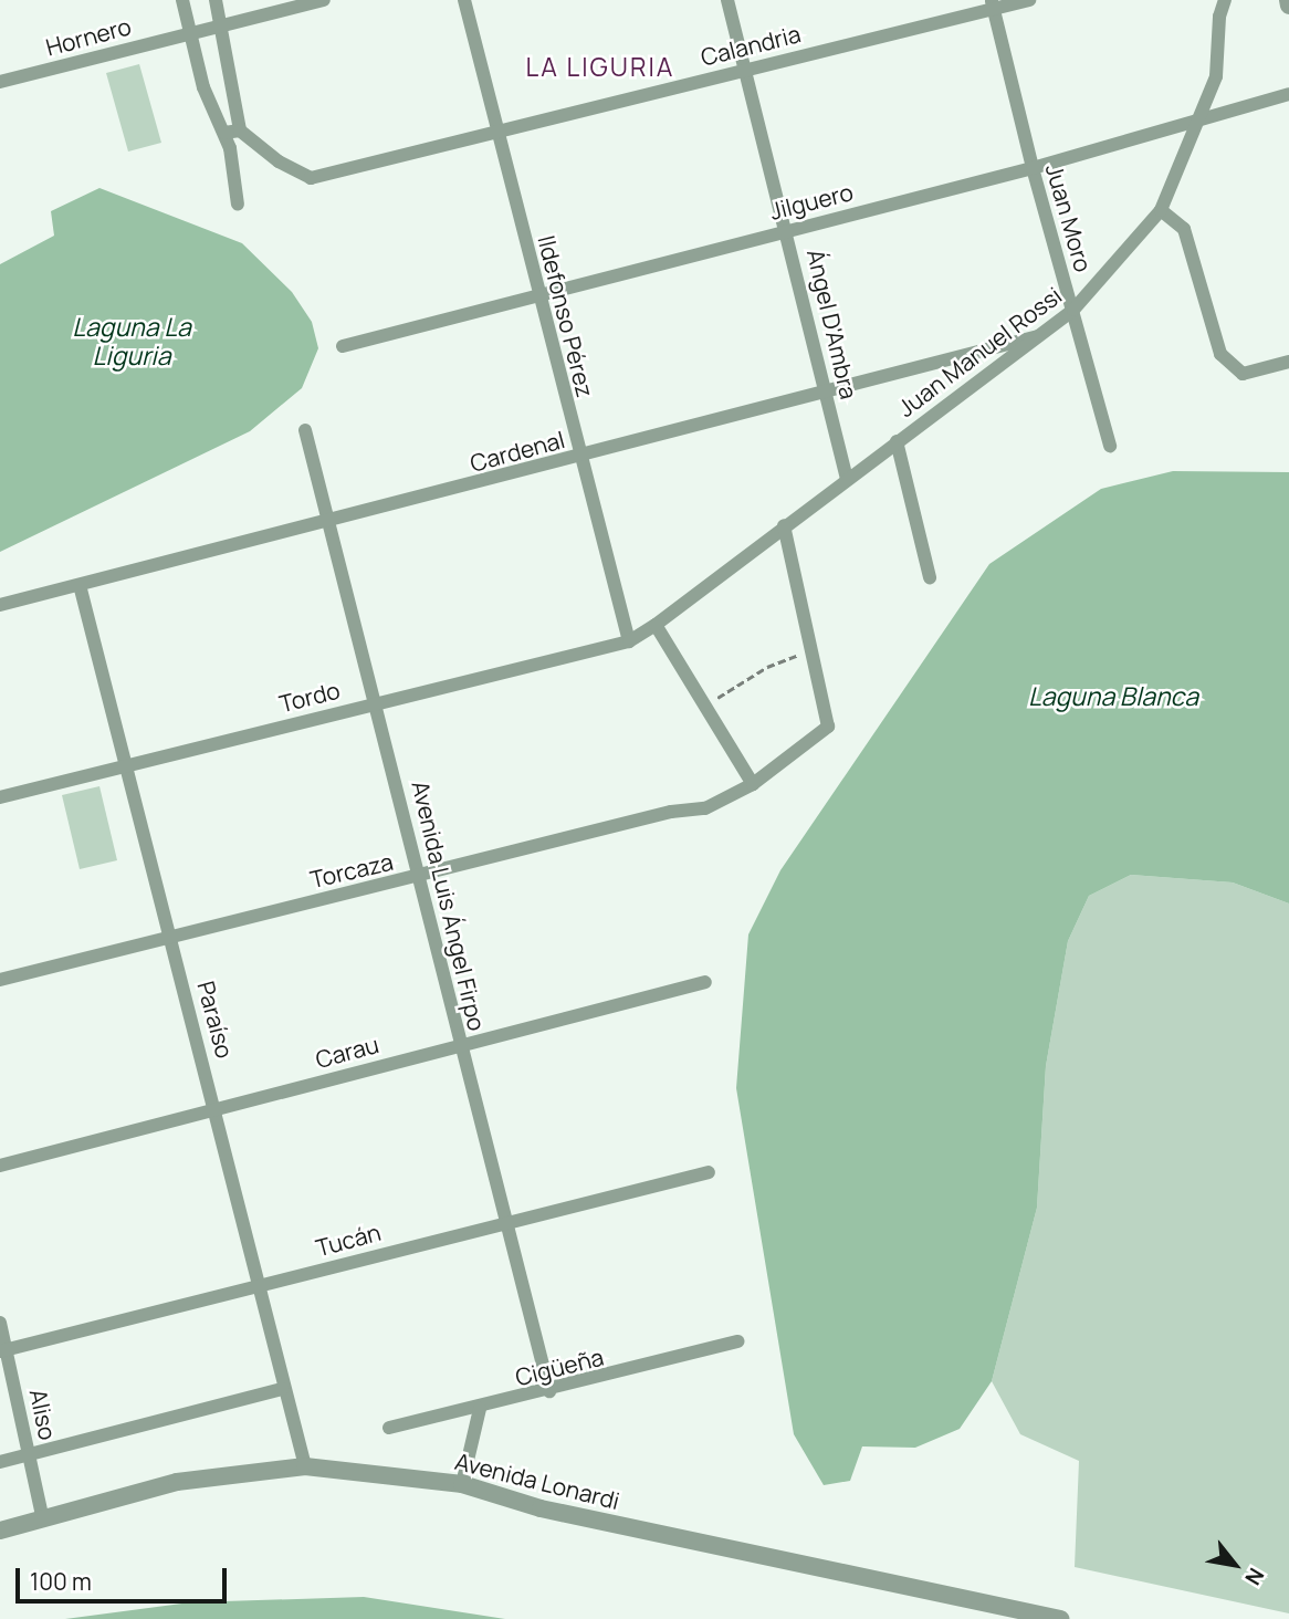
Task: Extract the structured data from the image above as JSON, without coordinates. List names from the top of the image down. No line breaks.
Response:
{"streets":{"street":["Hornero","Calandria","Jilguero","Juan Moro","Ildefonso Pérez","Ángel D'Ambra","Juan Manuel Rossi","Cardenal","Tordo","Torcaza","Avenida Luis Ángel Firpo","Paraíso","Carau","Tucán","Cigüeña","Aliso","Avenida Lonardi"]},"crossings":[["Calandria","Juan Moro"],["Calandria","Ildefonso Pérez"],["Calandria","Ángel D'Ambra"],["Jilguero","Juan Moro"],["Jilguero","Ildefonso Pérez"],["Jilguero","Ángel D'Ambra"],["Jilguero","Juan Manuel Rossi"],["Juan Moro","Juan Manuel Rossi"],["Ildefonso Pérez","Juan Manuel Rossi"],["Ildefonso Pérez","Cardenal"],["Ildefonso Pérez","Tordo"],["Ángel D'Ambra","Juan Manuel Rossi"],["Ángel D'Ambra","Cardenal"],["Juan Manuel Rossi","Cardenal"],["Juan Manuel Rossi","Tordo"],["Cardenal","Avenida Luis Ángel Firpo"],["Cardenal","Paraíso"],["Tordo","Avenida Luis Ángel Firpo"],["Tordo","Paraíso"],["Torcaza","Avenida Luis Ángel Firpo"],["Torcaza","Paraíso"],["Avenida Luis Ángel Firpo","Carau"],["Avenida Luis Ángel Firpo","Tucán"],["Avenida Luis Ángel Firpo","Cigüeña"],["Paraíso","Carau"],["Paraíso","Tucán"],["Paraíso","Avenida Lonardi"],["Tucán","Aliso"],["Aliso","Avenida Lonardi"]],"districts":["LA LIGURIA"],"water":["Laguna La Liguria","Laguna Blanca"],"scale_bar":"100 m","north":"bottom right"}
